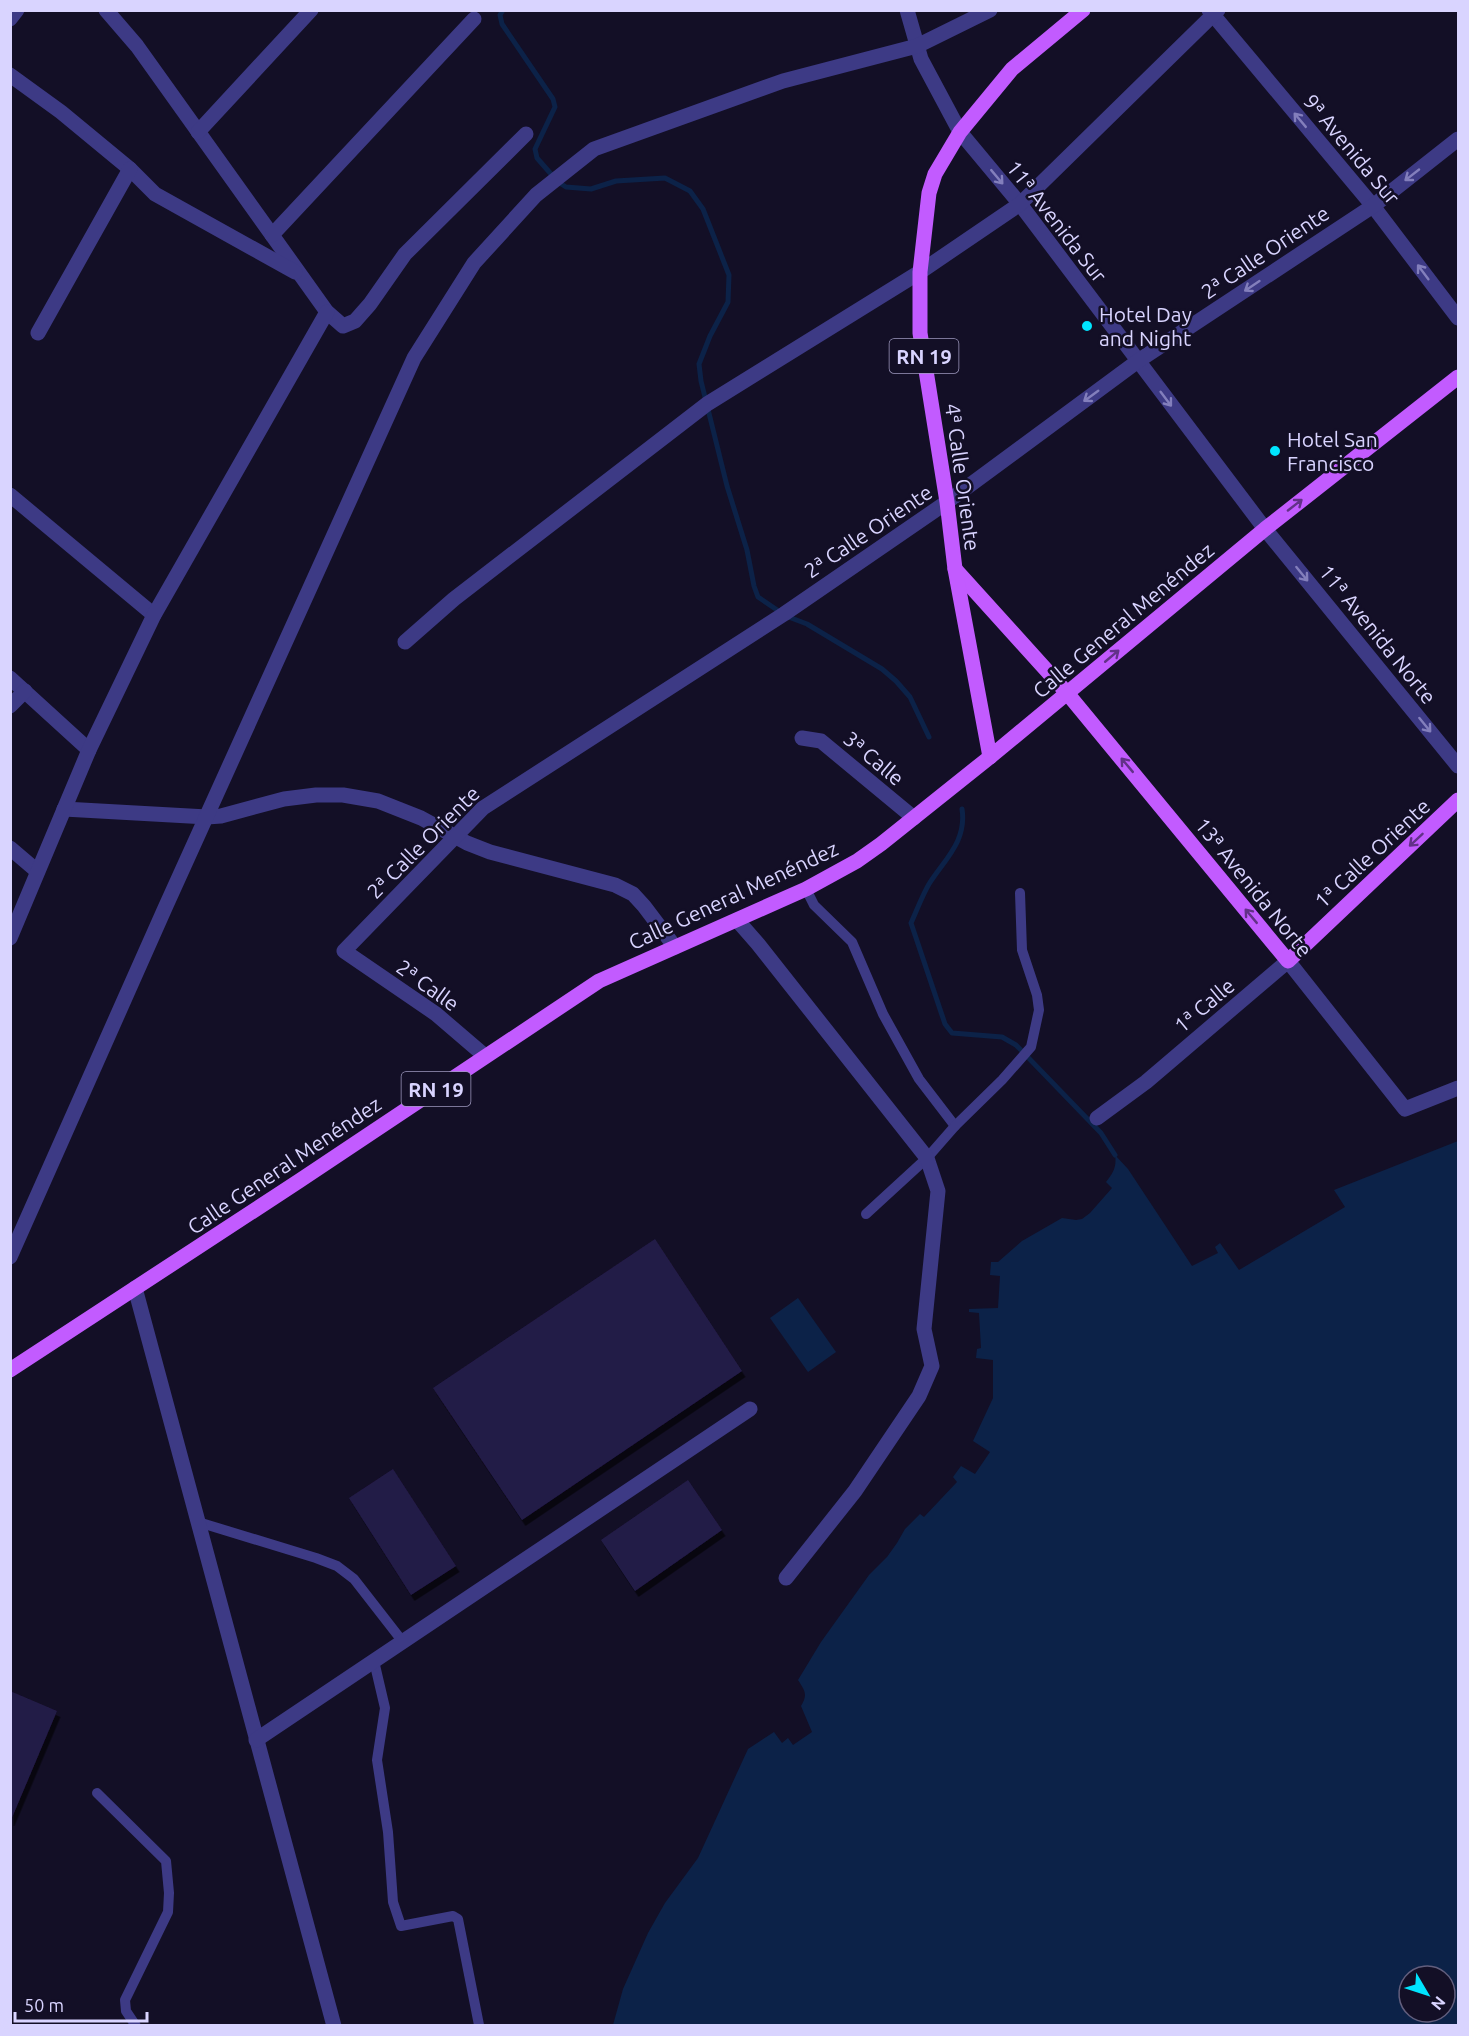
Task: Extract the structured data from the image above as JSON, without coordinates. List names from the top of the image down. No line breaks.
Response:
{"streets":{"main road":["RN 19","4ª Calle Oriente","Calle General Menéndez","1ª Calle Oriente","13ª Avenida Norte"],"street":["9ª Avenida Sur","11ª Avenida Sur","2ª Calle Oriente","11ª Avenida Norte","3ª Calle","2ª Calle","1ª Calle"]},"crossings":[["9ª Avenida Sur","2ª Calle Oriente"],["11ª Avenida Sur","2ª Calle Oriente"],["11ª Avenida Sur","4ª Calle Oriente"],["11ª Avenida Sur","Calle General Menéndez"],["11ª Avenida Sur","11ª Avenida Norte"],["2ª Calle Oriente","4ª Calle Oriente"],["2ª Calle Oriente","2ª Calle"],["4ª Calle Oriente","Calle General Menéndez"],["4ª Calle Oriente","13ª Avenida Norte"],["Calle General Menéndez","11ª Avenida Norte"],["Calle General Menéndez","3ª Calle"],["Calle General Menéndez","13ª Avenida Norte"],["Calle General Menéndez","2ª Calle"],["1ª Calle Oriente","13ª Avenida Norte"],["1ª Calle Oriente","1ª Calle"],["13ª Avenida Norte","1ª Calle"]],"one_way":["9ª Avenida Sur","11ª Avenida Sur","2ª Calle Oriente","11ª Avenida Norte","1ª Calle Oriente","13ª Avenida Norte"],"places":["Hotel Day and Night","Hotel San Francisco"],"scale_bar":"50 m","north":"bottom right"}
